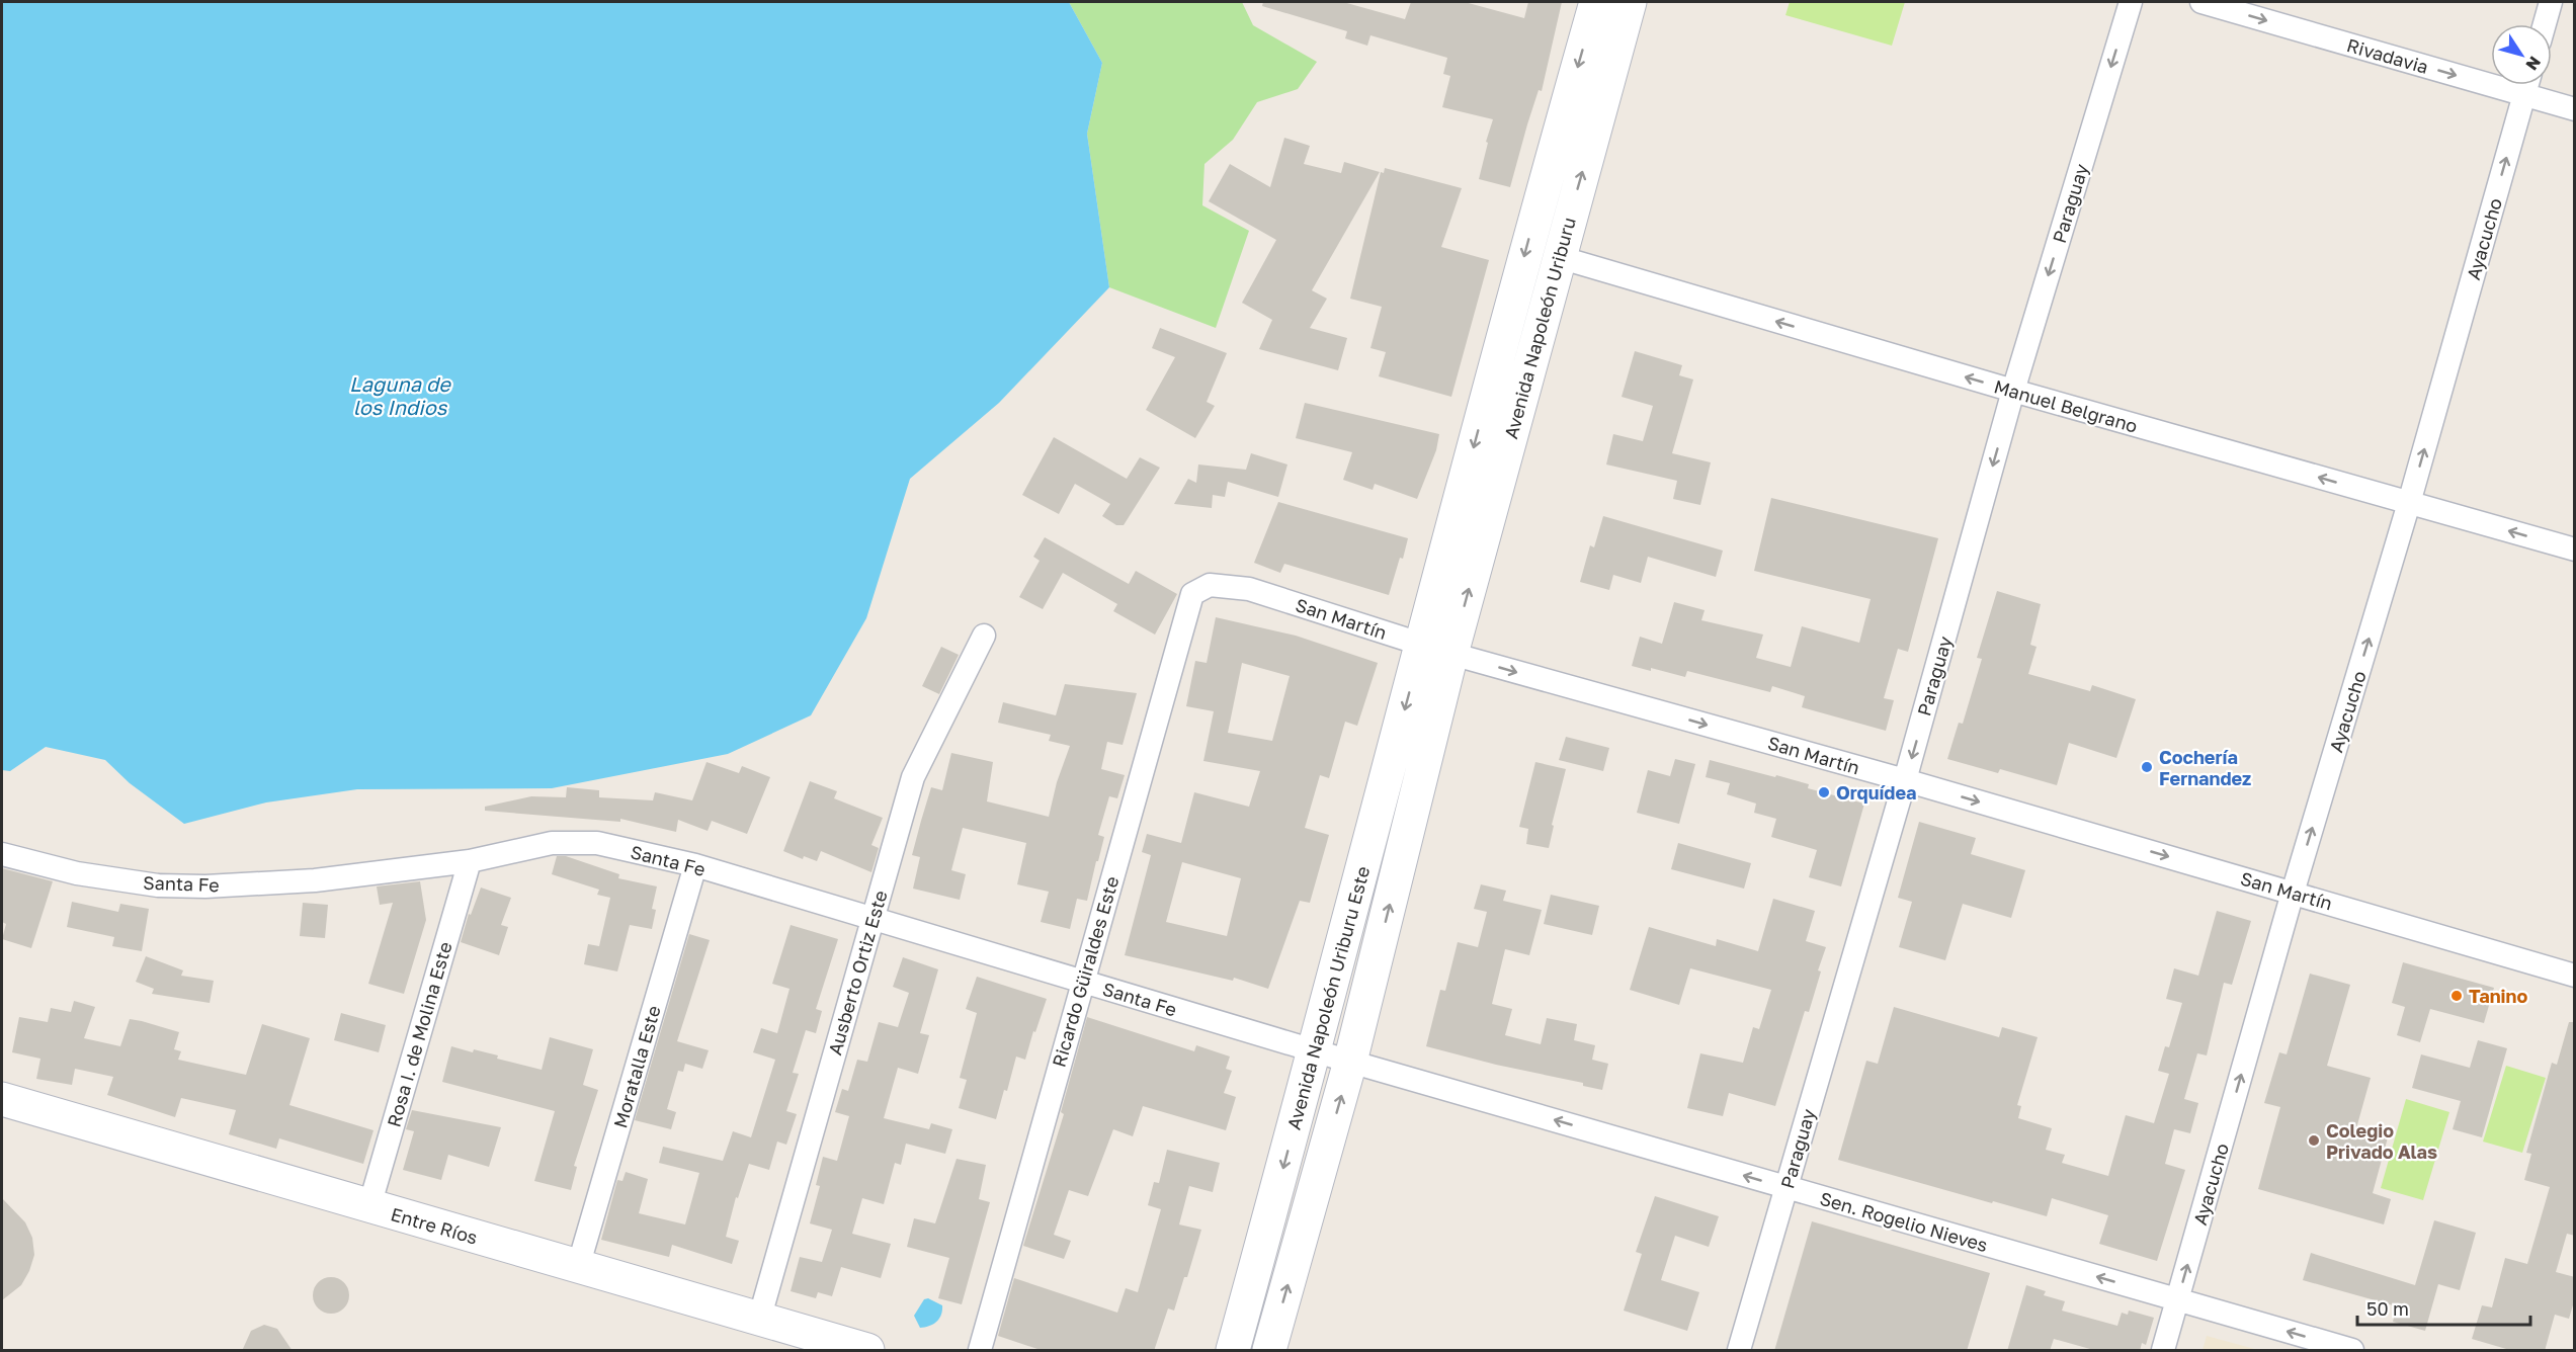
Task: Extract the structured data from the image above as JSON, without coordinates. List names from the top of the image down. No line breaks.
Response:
{"streets":{"main road":["Avenida Napoleón Uriburu","Avenida Napoleón Uriburu Este","Entre Ríos"],"street":["Rivadavia","Paraguay","Ayacucho","Manuel Belgrano","San Martín","Santa Fe","Ricardo Güiraldes Este","Ausberto Ortiz Este","Rosa I. de Molina Este","Moratalla Este","Sen. Rogelio Nieves"]},"crossings":[["Rivadavia","Ayacucho"],["Paraguay","Manuel Belgrano"],["Paraguay","San Martín"],["Paraguay","Sen. Rogelio Nieves"],["Ayacucho","Manuel Belgrano"],["Ayacucho","San Martín"],["Ayacucho","Sen. Rogelio Nieves"],["Avenida Napoleón Uriburu","Manuel Belgrano"],["Avenida Napoleón Uriburu","San Martín"],["Avenida Napoleón Uriburu","Avenida Napoleón Uriburu Este"],["San Martín","Ricardo Güiraldes Este"],["San Martín","Avenida Napoleón Uriburu Este"],["Santa Fe","Ricardo Güiraldes Este"],["Santa Fe","Ausberto Ortiz Este"],["Santa Fe","Avenida Napoleón Uriburu Este"],["Santa Fe","Rosa I. de Molina Este"],["Santa Fe","Moratalla Este"],["Santa Fe","Sen. Rogelio Nieves"],["Ausberto Ortiz Este","Entre Ríos"],["Avenida Napoleón Uriburu Este","Sen. Rogelio Nieves"],["Rosa I. de Molina Este","Entre Ríos"],["Moratalla Este","Entre Ríos"]],"one_way":["Rivadavia","Paraguay","Ayacucho","Manuel Belgrano","San Martín","Sen. Rogelio Nieves"],"water":["Laguna de los Indios"],"places":["Cochería Fernandez","Orquídea","Tanino","Colegio Privado Alas"],"scale_bar":"50 m","north":"bottom right"}
